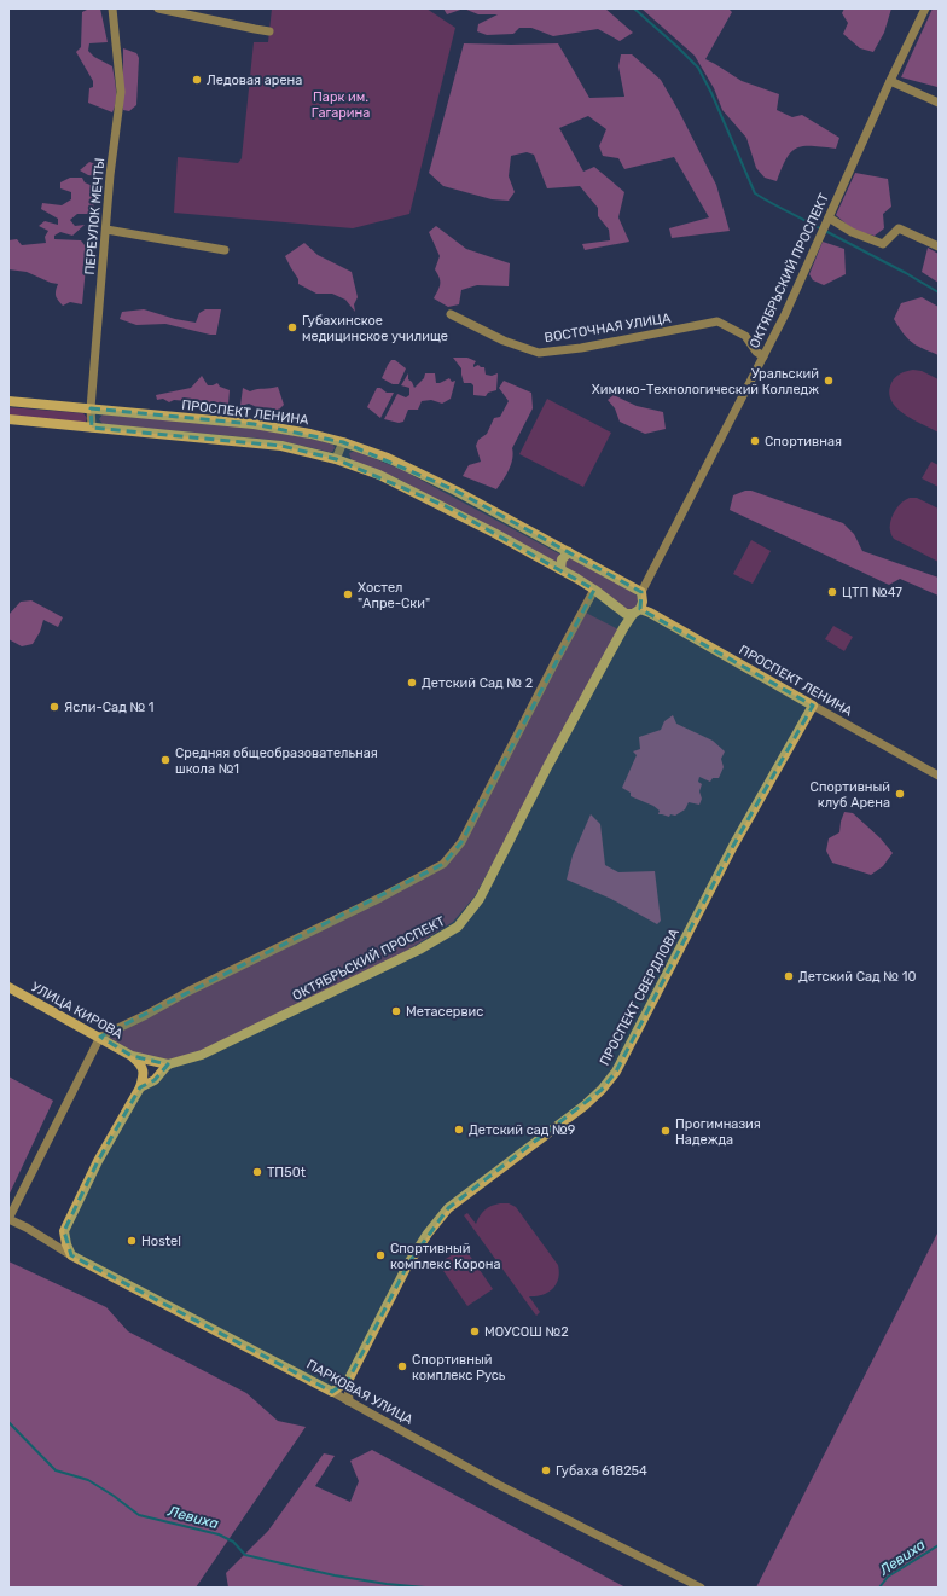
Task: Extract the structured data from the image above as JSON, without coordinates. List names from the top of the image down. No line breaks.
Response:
{"streets":{"street":["ПЕРЕУЛОК МЕЧТЫ","ОКТЯБРЬСКИЙ ПРОСПЕКТ","ВОСТОЧНАЯ УЛИЦА","ПРОСПЕКТ ЛЕНИНА","ПРОСПЕКТ СВЕРДЛОВА","УЛИЦА КИРОВА","ПАРКОВАЯ УЛИЦА"]},"crossings":[["ПЕРЕУЛОК МЕЧТЫ","ПРОСПЕКТ ЛЕНИНА"],["ОКТЯБРЬСКИЙ ПРОСПЕКТ","ВОСТОЧНАЯ УЛИЦА"],["ОКТЯБРЬСКИЙ ПРОСПЕКТ","ПРОСПЕКТ ЛЕНИНА"],["ОКТЯБРЬСКИЙ ПРОСПЕКТ","УЛИЦА КИРОВА"],["ПРОСПЕКТ ЛЕНИНА","ПРОСПЕКТ СВЕРДЛОВА"],["ПРОСПЕКТ СВЕРДЛОВА","ПАРКОВАЯ УЛИЦА"]],"water":["Левиха"],"parks":["Парк им. Гагарина"],"places":["Ледовая арена","Губахинское медицинское училище","Уральский Химико-Технологический Колледж","Спортивная","ЦТП №47","Хостел \"Апре-Ски\"","Детский Сад № 2","Ясли-Сад № 1","Средняя общеобразовательная школа №1","Спортивный клуб Арена","Детский Сад № 10","Метасервис","Детский сад №9","Прогимназия Надежда","ТП50t","Hostel","Спортивный комплекс Корона","МОУСОШ №2","Спортивный комплекс Русь","Губаха 618254"]}
